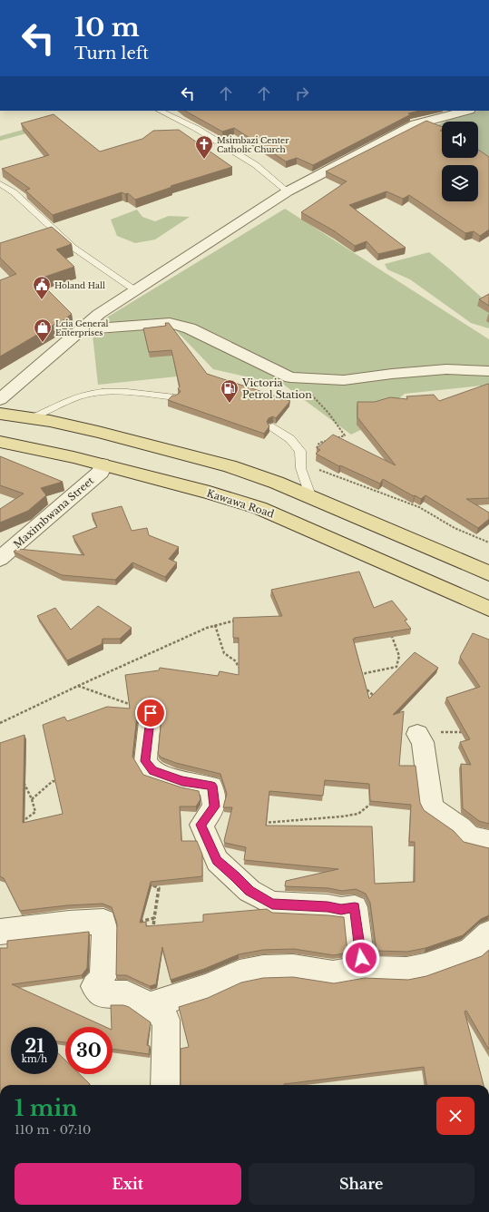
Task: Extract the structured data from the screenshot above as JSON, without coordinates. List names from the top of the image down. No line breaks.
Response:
{"streets":{"main road":["Kawawa Road"],"street":["Maximbwana Street"]},"crossings":[["Kawawa Road","Maximbwana Street"]],"places":{"church":["Msimbazi Center Catholic Church"],"public building":["Holand Hall"],"shop":["Lcia General Enterprises"],"fuel station":["Victoria Petrol Station"]},"page":{"turn":["10 m","Turn left"],"speed":"21 km/h","limit":"30","heading":["1 min","110 m · 07:10"],"buttons":["Exit","Share"]}}
